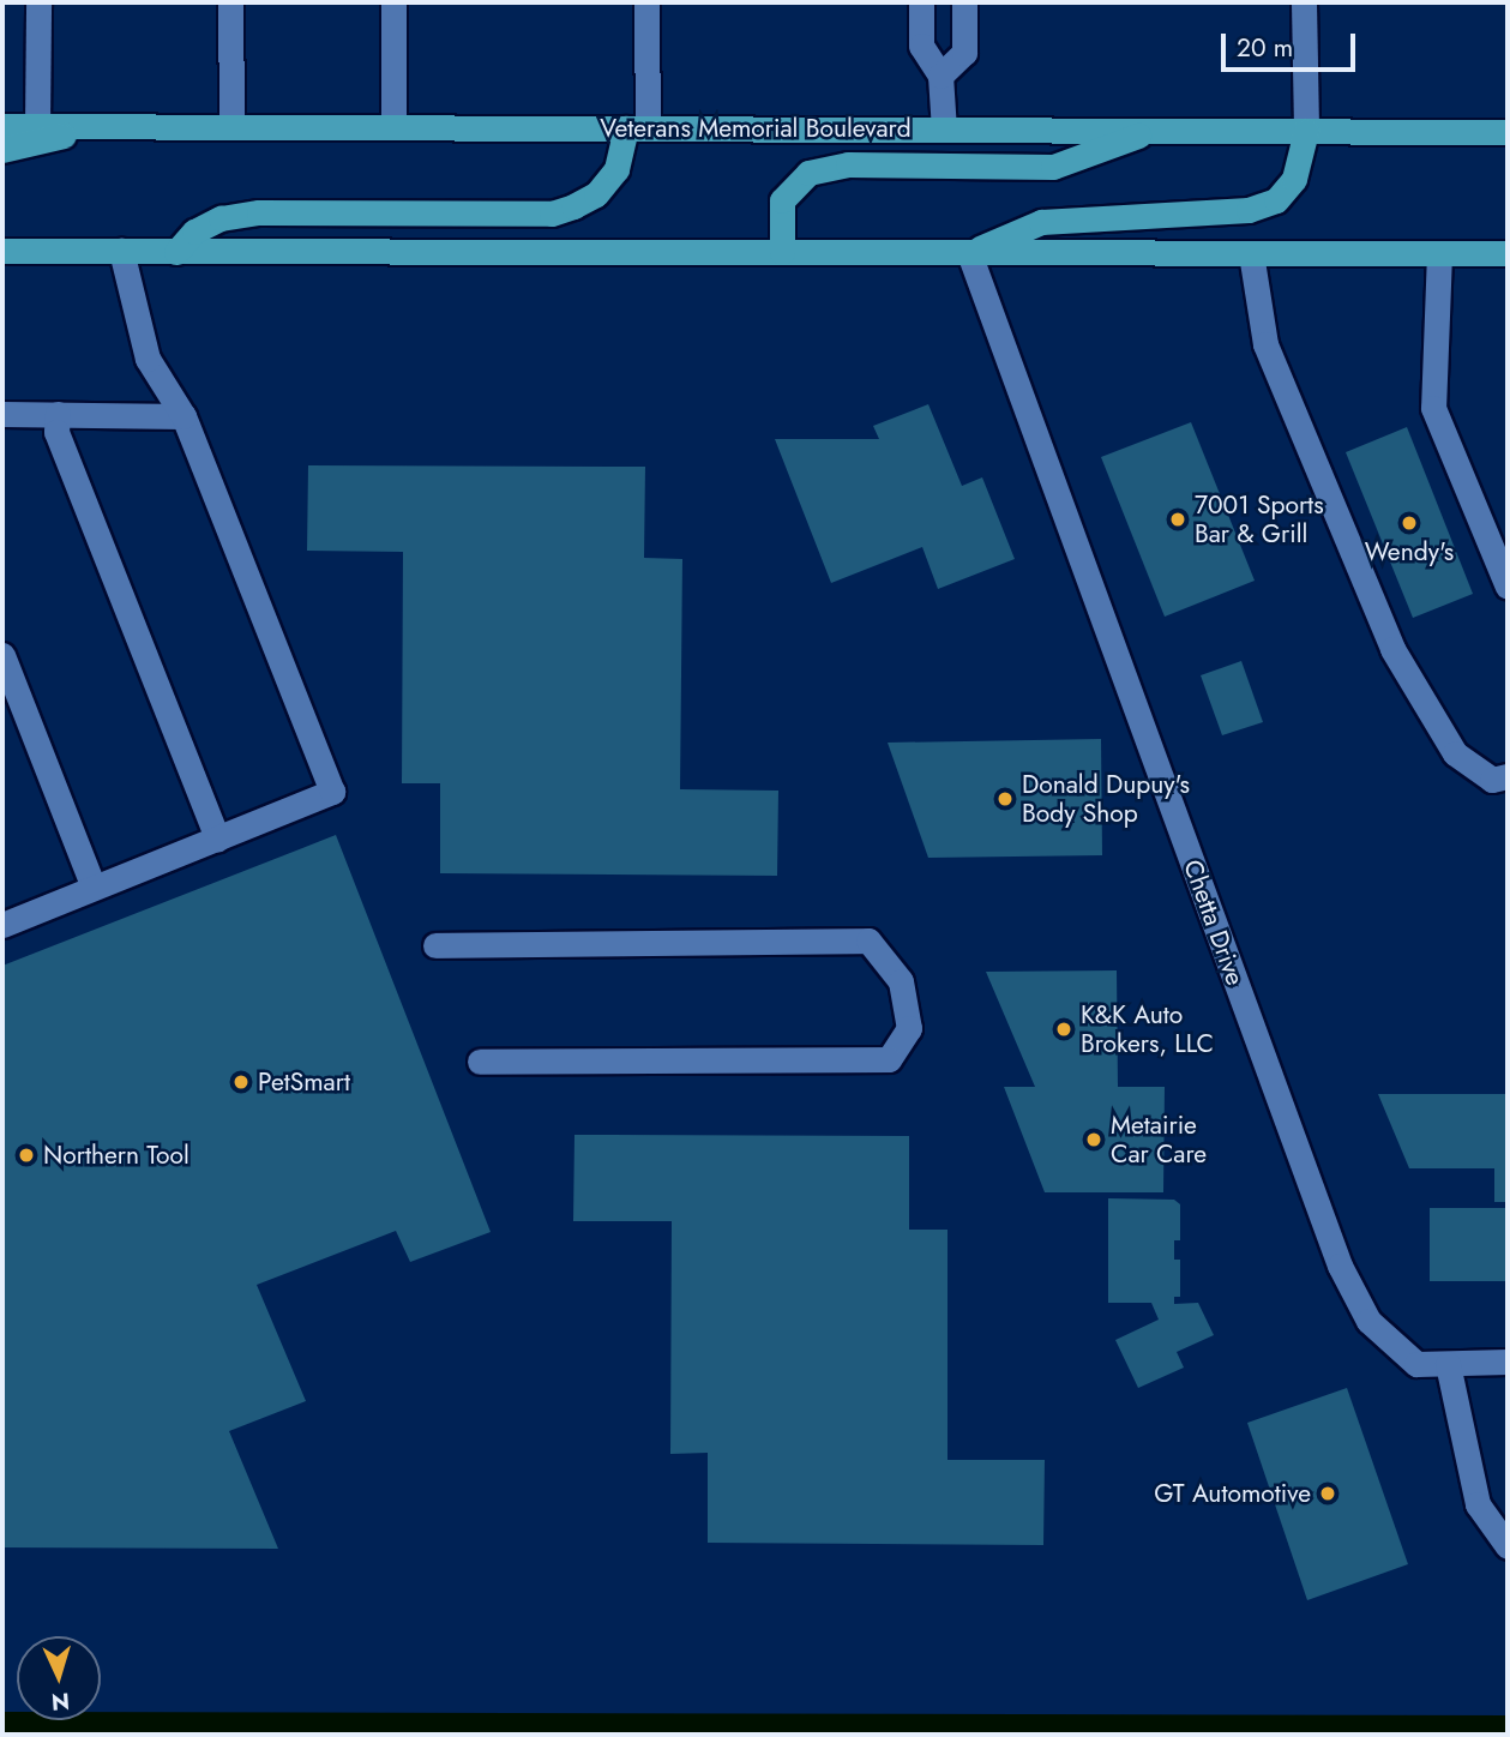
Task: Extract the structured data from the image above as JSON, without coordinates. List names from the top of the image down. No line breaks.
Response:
{"streets":{"main road":["Veterans Memorial Boulevard"],"street":["Chetta Drive"]},"places":["7001 Sports Bar & Grill","Wendy's","Donald Dupuy's Body Shop","K&K Auto Brokers, LLC","PetSmart","Metairie Car Care","Northern Tool","GT Automotive"],"scale_bar":"20 m","north":"bottom"}
